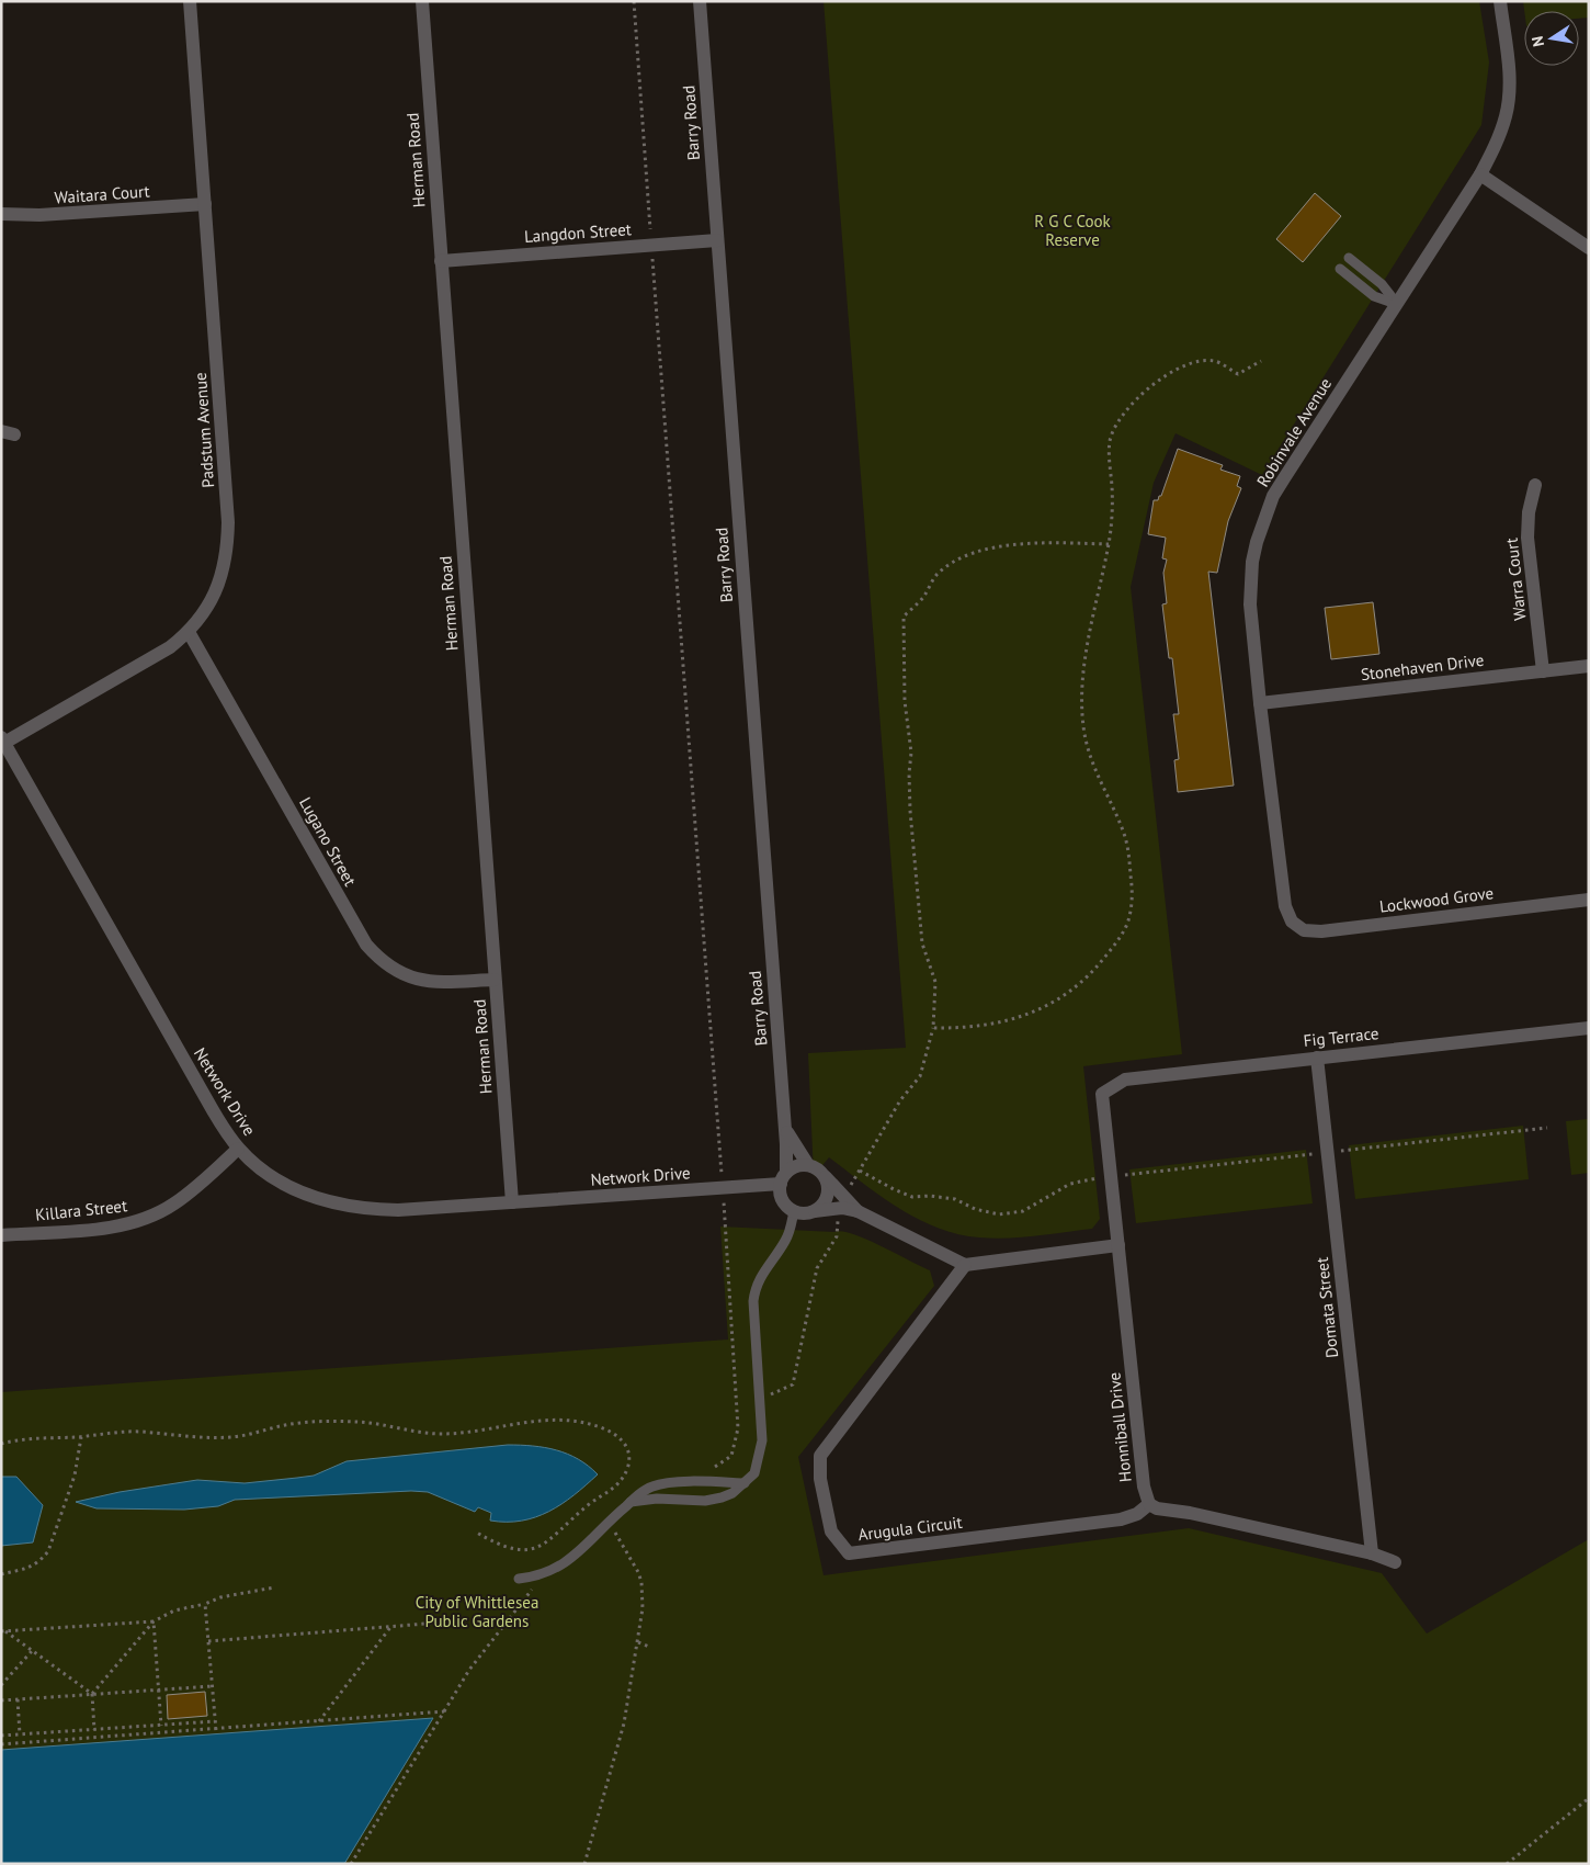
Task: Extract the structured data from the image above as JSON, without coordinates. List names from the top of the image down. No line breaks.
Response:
{"streets":{"street":["Barry Road","Herman Road","Waitara Court","Langdon Street","Padstum Avenue","Robinvale Avenue","Warra Court","Stonehaven Drive","Lugano Street","Lockwood Grove","Fig Terrace","Network Drive","Killara Street","Domata Street","Honniball Drive","Arugula Circuit"]},"crossings":[["Barry Road","Langdon Street"],["Barry Road","Network Drive"],["Herman Road","Langdon Street"],["Herman Road","Lugano Street"],["Herman Road","Network Drive"],["Waitara Court","Padstum Avenue"],["Padstum Avenue","Lugano Street"],["Padstum Avenue","Network Drive"],["Robinvale Avenue","Stonehaven Drive"],["Robinvale Avenue","Lockwood Grove"],["Warra Court","Stonehaven Drive"],["Fig Terrace","Domata Street"],["Fig Terrace","Honniball Drive"],["Network Drive","Killara Street"],["Honniball Drive","Arugula Circuit"]],"parks":["R G C Cook Reserve","City of Whittlesea Public Gardens"],"north":"left"}
